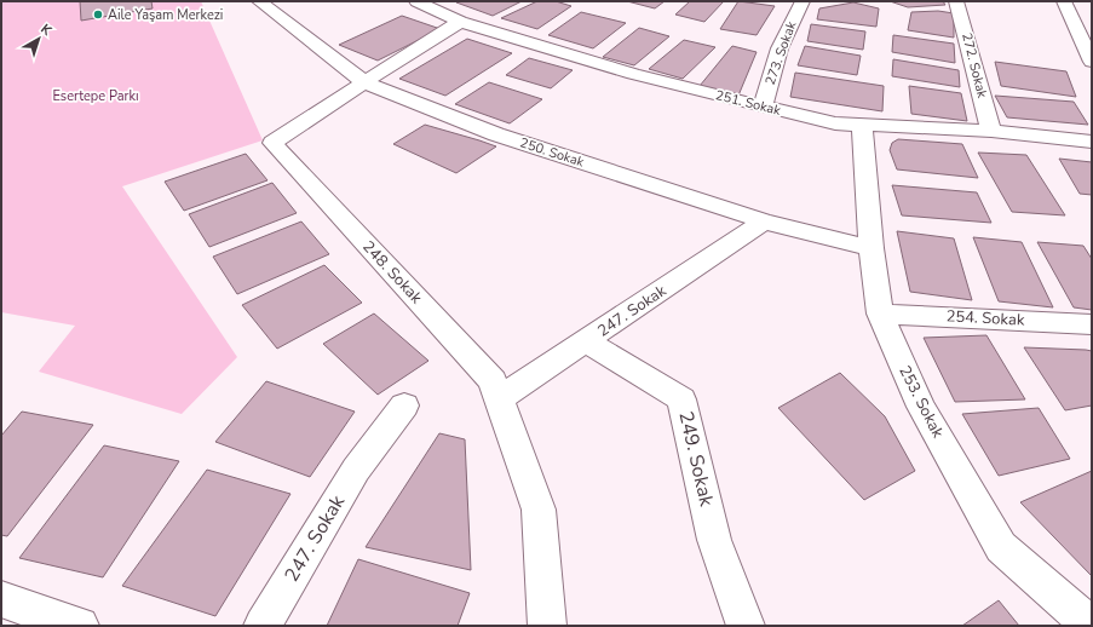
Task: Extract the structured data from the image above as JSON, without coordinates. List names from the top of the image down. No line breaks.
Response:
{"streets":{"street":["273. Sokak","272. Sokak","251. Sokak","250. Sokak","248. Sokak","247. Sokak","254. Sokak","253. Sokak","249. Sokak"]},"crossings":[["273. Sokak","251. Sokak"],["272. Sokak","251. Sokak"],["251. Sokak","248. Sokak"],["251. Sokak","253. Sokak"],["250. Sokak","248. Sokak"],["250. Sokak","247. Sokak"],["250. Sokak","253. Sokak"],["248. Sokak","247. Sokak"],["247. Sokak","249. Sokak"],["254. Sokak","253. Sokak"]],"parks":["Esertepe Parkı"],"places":["Aile Yaşam Merkezi"],"north":"top right"}
